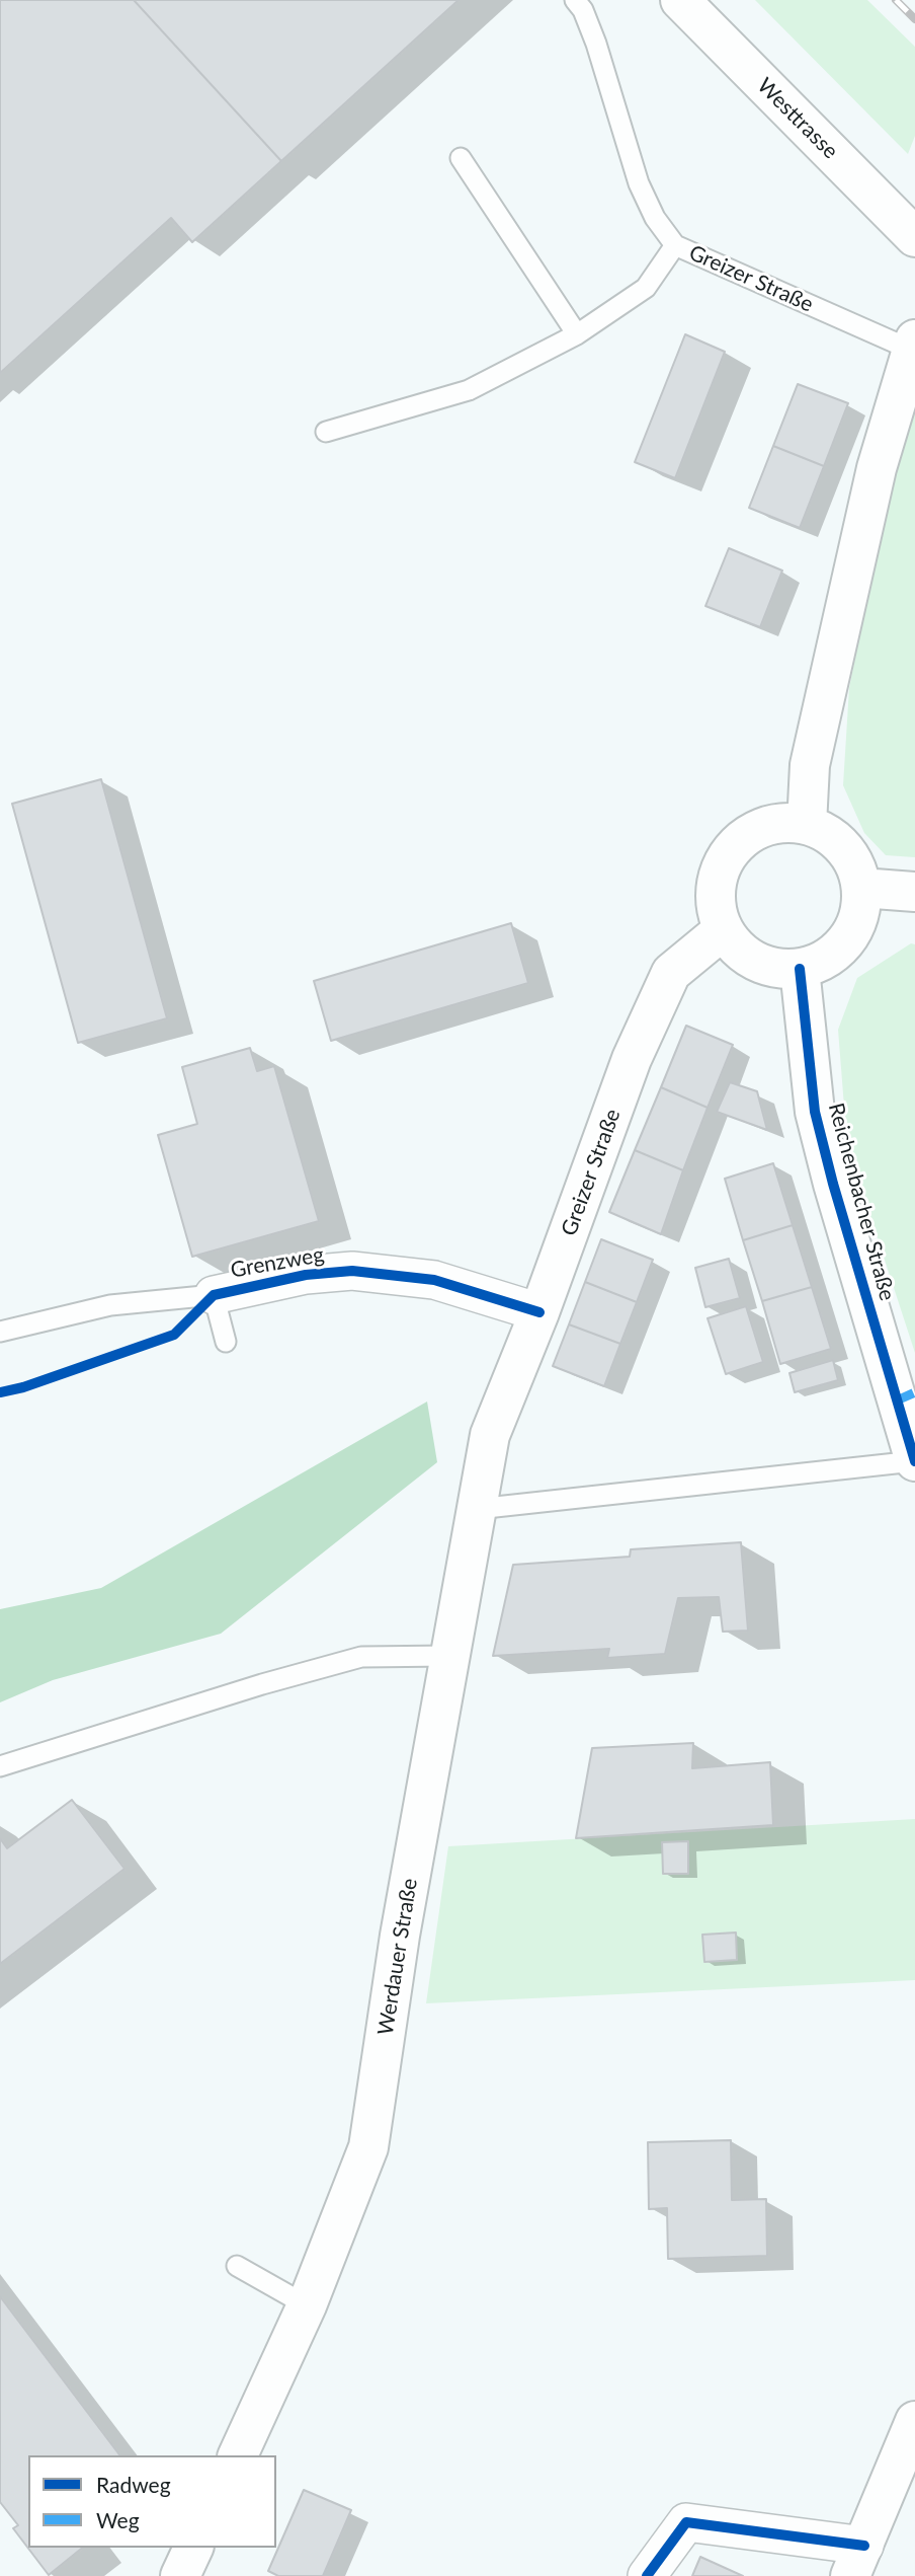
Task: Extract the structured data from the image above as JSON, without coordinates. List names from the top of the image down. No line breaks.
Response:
{"streets":{"main road":["Westtrasse","Greizer Straße","Reichenbacher Straße","Werdauer Straße"],"street":["Grenzweg"]},"crossings":[["Greizer Straße","Reichenbacher Straße"],["Greizer Straße","Grenzweg"],["Greizer Straße","Werdauer Straße"]],"legend":["Radweg","Weg"]}
